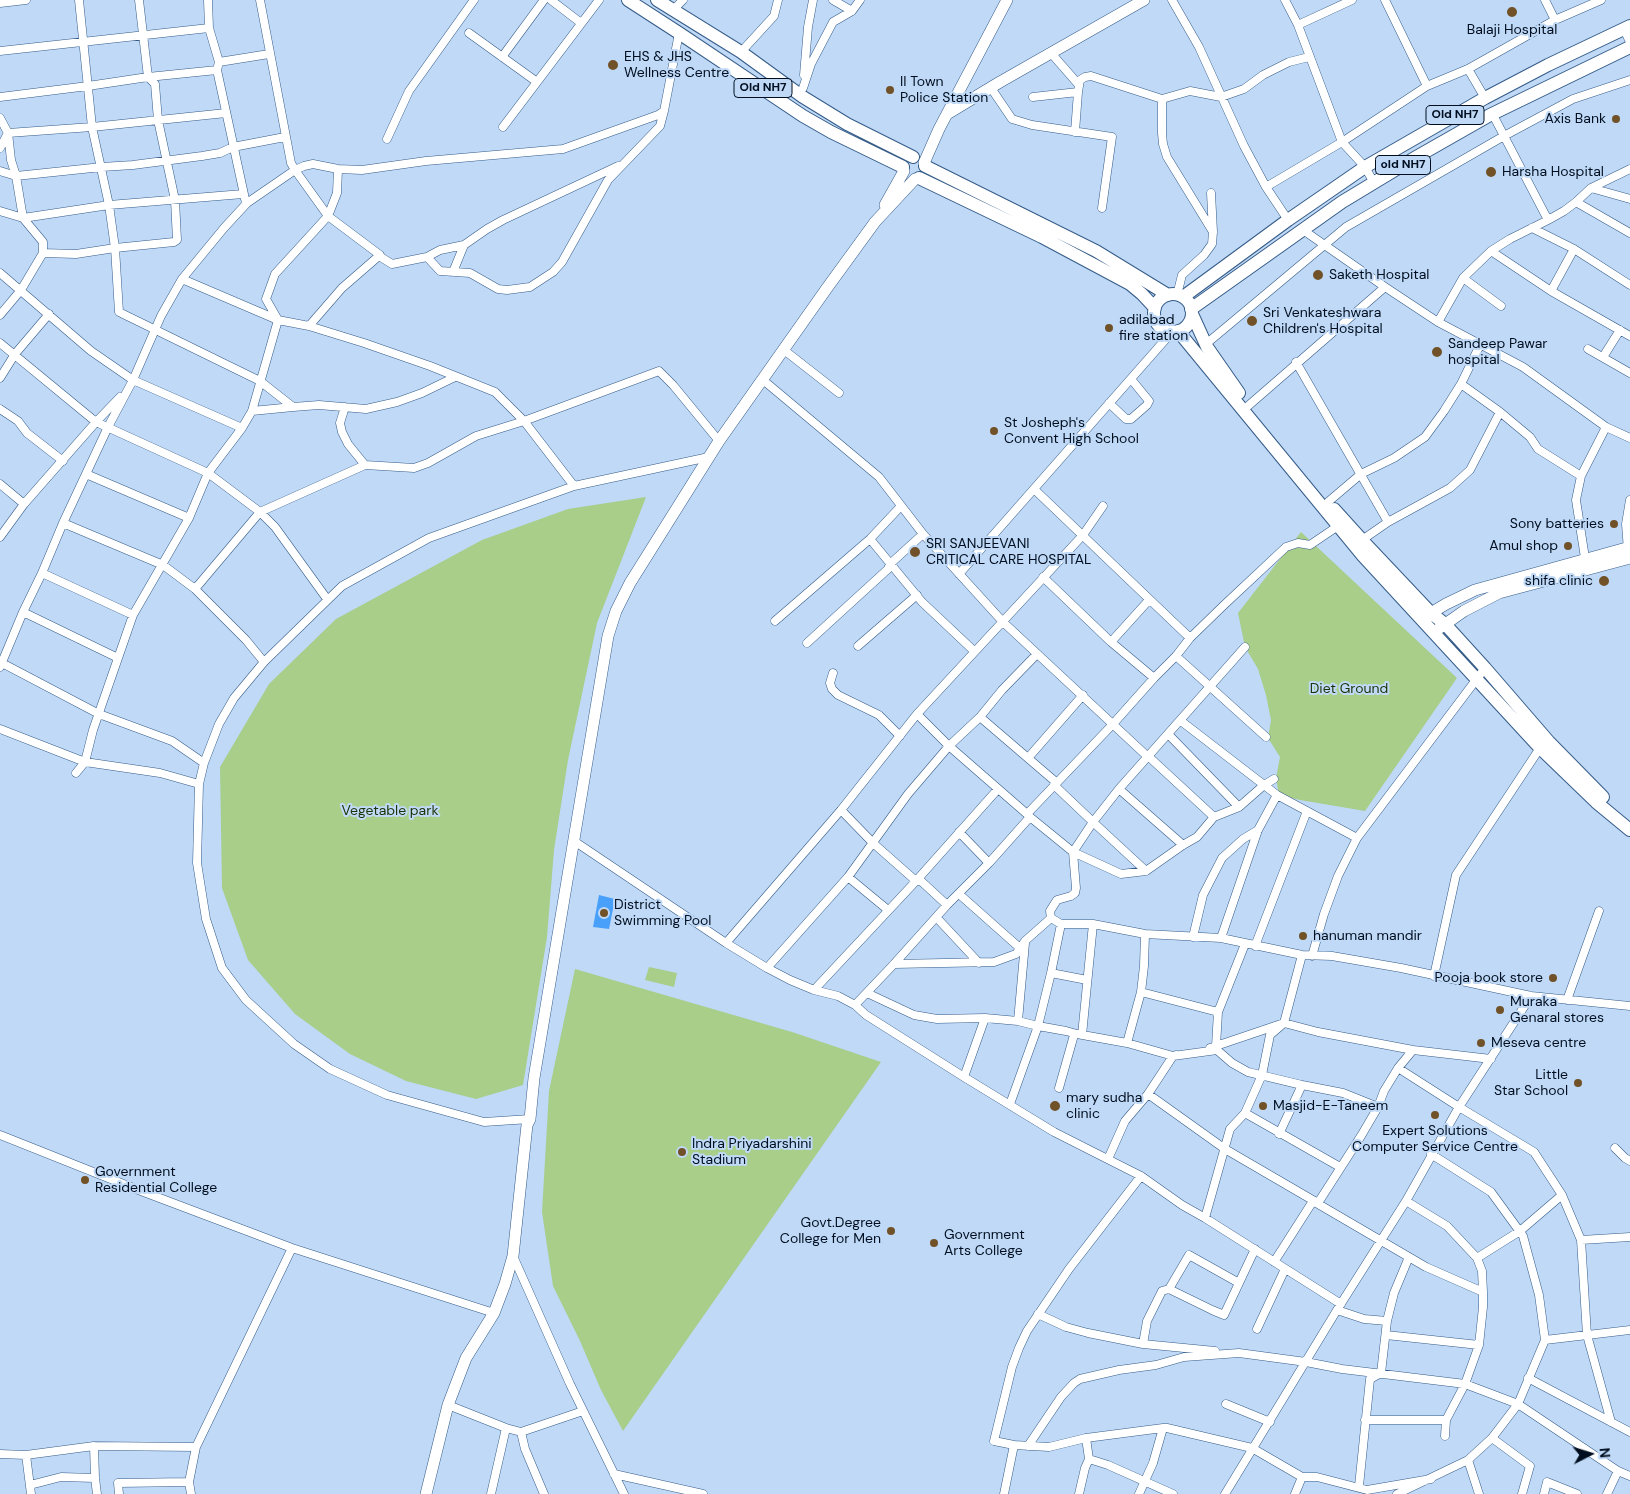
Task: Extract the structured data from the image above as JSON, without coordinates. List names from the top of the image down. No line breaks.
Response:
{"streets":{"main road":["Old NH7","old NH7"]},"crossings":[["Old NH7","old NH7"]],"parks":["Diet Ground","Vegetable park"],"places":["Balaji Hospital","EHS & JHS Wellness Centre","II Town Police Station","Axis Bank","Harsha Hospital","Saketh Hospital","Sri Venkateshwara Children's Hospital","adilabad fire station","Sandeep Pawar hospital","St Josheph's Convent High School","Sony batteries","Amul shop","SRI SANJEEVANI CRITICAL CARE HOSPITAL","shifa clinic","District Swimming Pool","hanuman mandir","Pooja book store","Muraka Genaral stores","Meseva centre","Little Star School","mary sudha clinic","Masjid-E-Taneem","Expert Solutions Computer Service Centre","Indra Priyadarshini Stadium","Government Residential College","Govt.Degree College for Men","Government Arts College"],"north":"right"}
